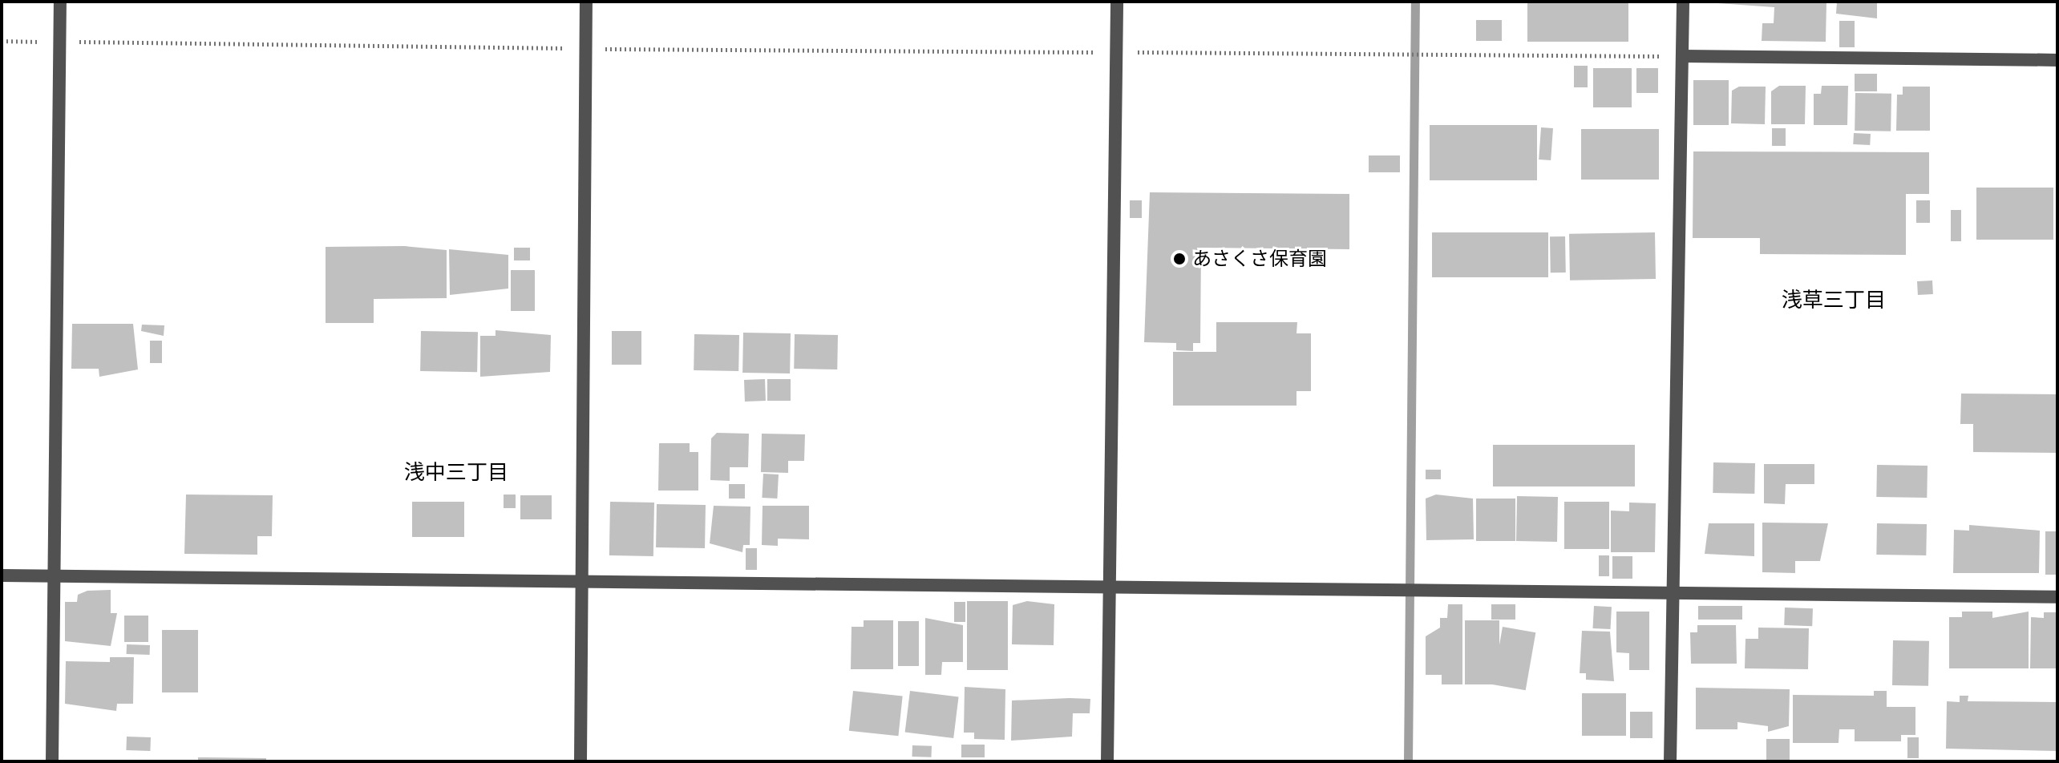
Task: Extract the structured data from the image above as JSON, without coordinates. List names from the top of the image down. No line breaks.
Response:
{"districts":["浅草三丁目","浅中三丁目"],"places":["あさくさ保育園"]}
